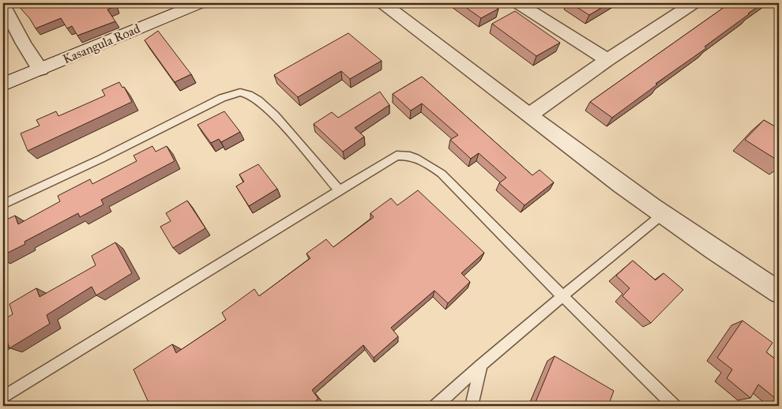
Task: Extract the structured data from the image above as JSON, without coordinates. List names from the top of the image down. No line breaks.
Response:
{"streets":{"main road":["Kasangula Road"]}}
